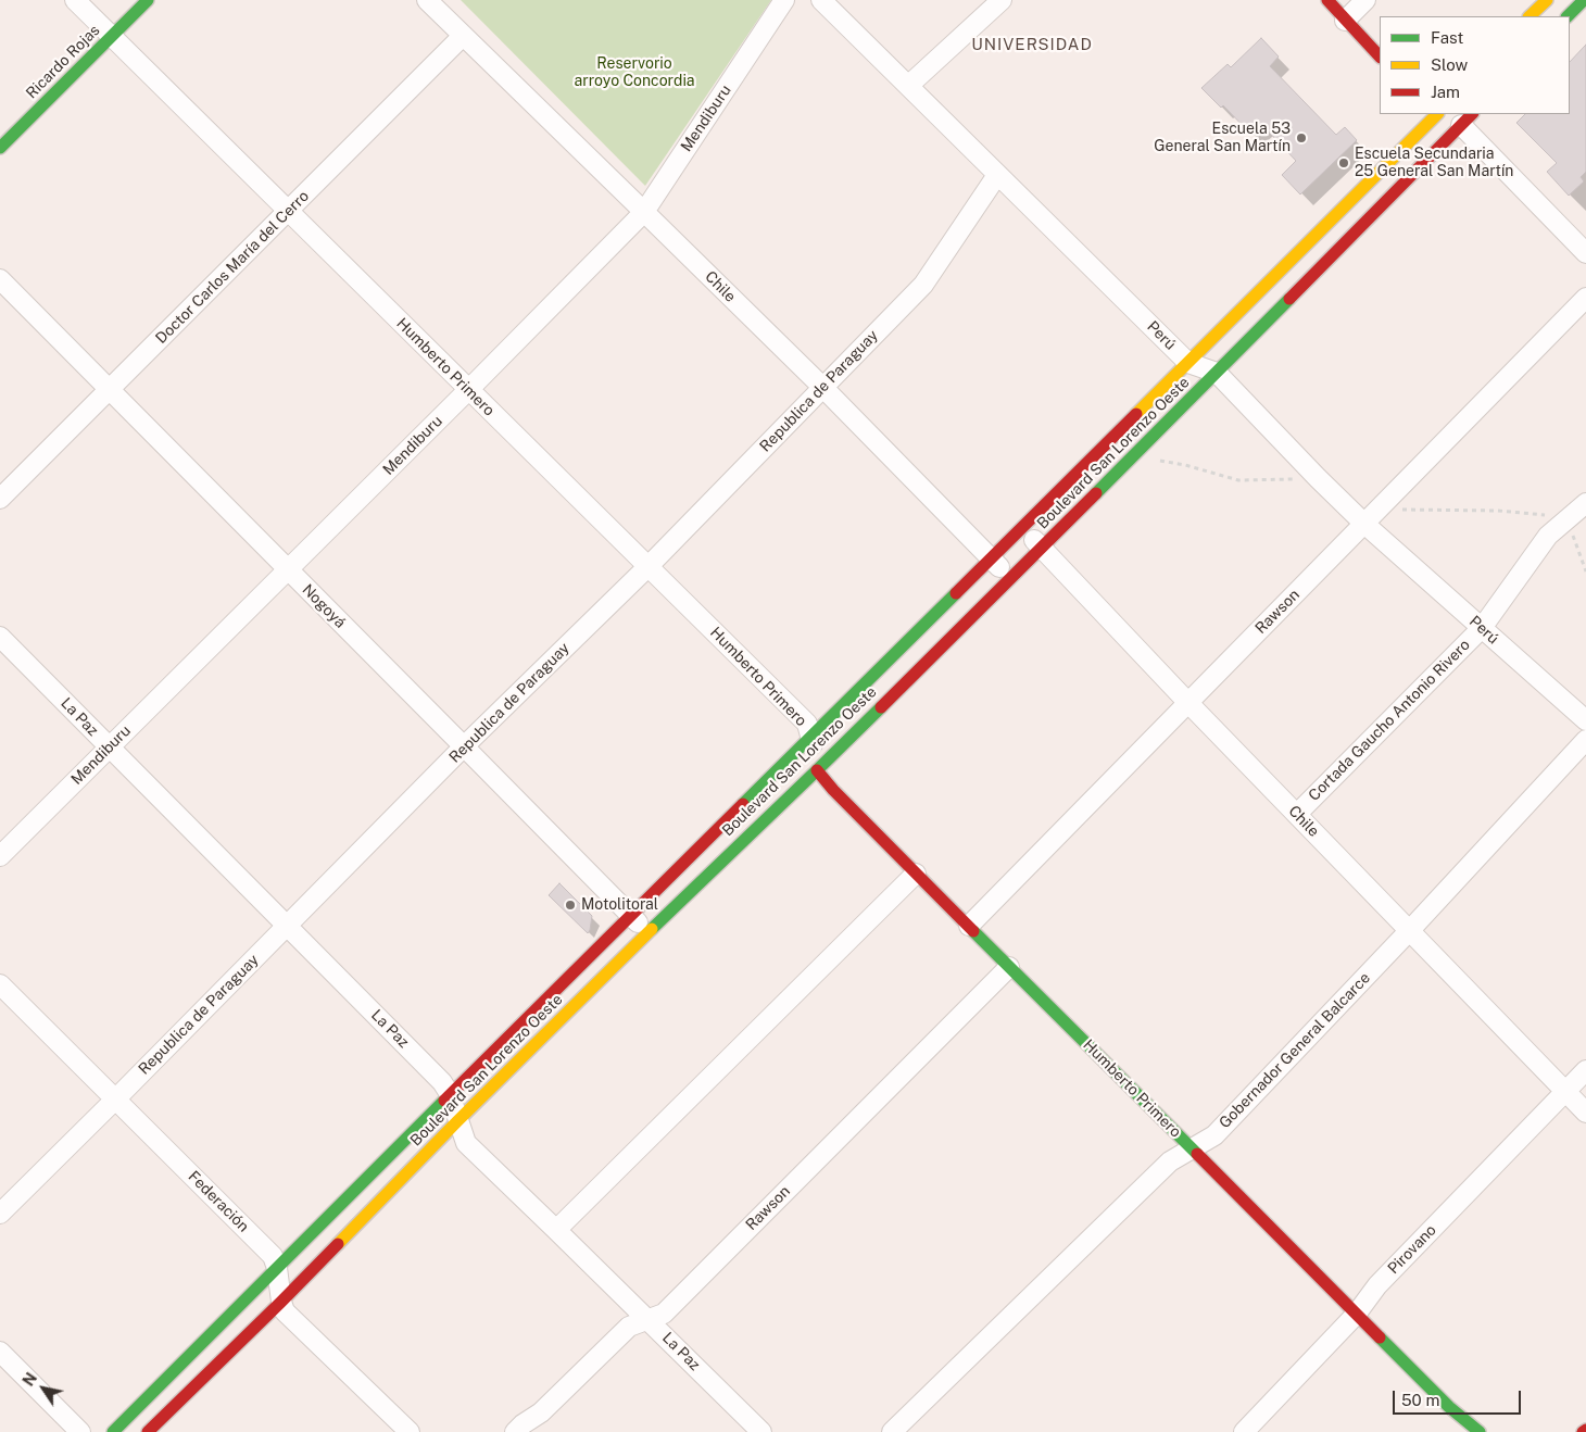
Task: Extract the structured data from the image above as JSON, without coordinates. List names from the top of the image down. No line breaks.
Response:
{"streets":{"main road":["Ricardo Rojas","Humberto Primero","Boulevard San Lorenzo Oeste"],"street":["Mendiburu","Doctor Carlos María del Cerro","Chile","Perú","Republica de Paraguay","Nogoyá","Rawson","La Paz","Cortada Gaucho Antonio Rivero","Gobernador General Balcarce","Federación","Pirovano"]},"crossings":[["Ricardo Rojas","Humberto Primero"],["Mendiburu","Chile"],["Mendiburu","Humberto Primero"],["Mendiburu","Nogoyá"],["Mendiburu","La Paz"],["Doctor Carlos María del Cerro","Chile"],["Doctor Carlos María del Cerro","Humberto Primero"],["Doctor Carlos María del Cerro","Nogoyá"],["Chile","Republica de Paraguay"],["Chile","Boulevard San Lorenzo Oeste"],["Chile","Rawson"],["Chile","Cortada Gaucho Antonio Rivero"],["Chile","Gobernador General Balcarce"],["Chile","Pirovano"],["Perú","Republica de Paraguay"],["Perú","Boulevard San Lorenzo Oeste"],["Perú","Rawson"],["Perú","Cortada Gaucho Antonio Rivero"],["Humberto Primero","Republica de Paraguay"],["Humberto Primero","Boulevard San Lorenzo Oeste"],["Humberto Primero","Rawson"],["Humberto Primero","Gobernador General Balcarce"],["Humberto Primero","Pirovano"],["Republica de Paraguay","Nogoyá"],["Republica de Paraguay","La Paz"],["Republica de Paraguay","Federación"],["Boulevard San Lorenzo Oeste","Nogoyá"],["Boulevard San Lorenzo Oeste","La Paz"],["Boulevard San Lorenzo Oeste","Federación"],["Rawson","La Paz"]],"districts":["UNIVERSIDAD"],"parks":["Reservorio arroyo Concordia"],"places":["Escuela 53 General San Martín","Escuela Secundaria 25 General San Martín","Motolitoral"],"legend":["Fast","Slow","Jam"],"scale_bar":"50 m","north":"top left"}
